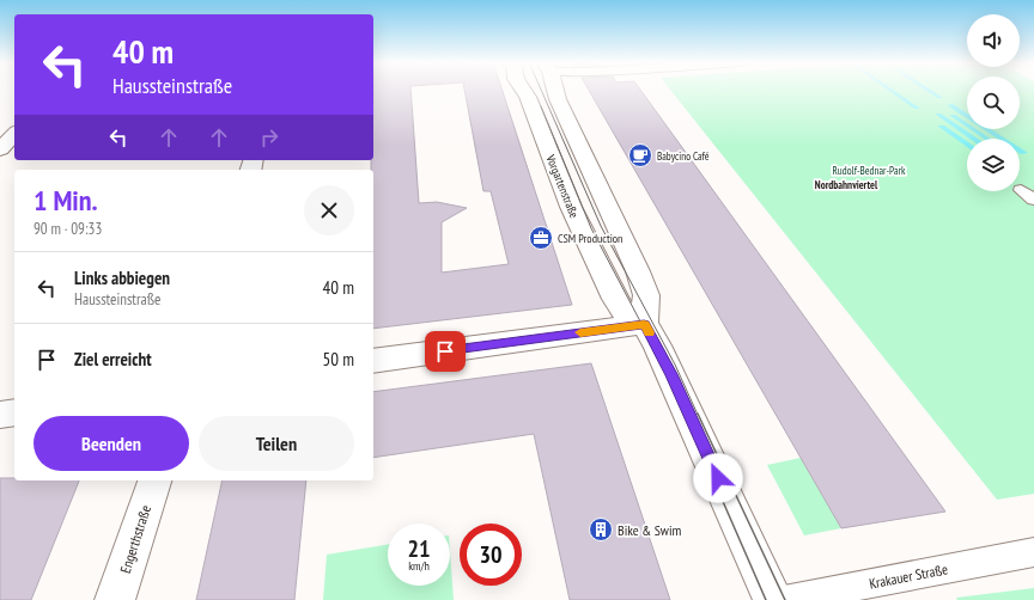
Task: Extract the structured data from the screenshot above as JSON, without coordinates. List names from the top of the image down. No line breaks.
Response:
{"streets":{"street":["Vorgartenstraße","Engerthstraße","Krakauer Straße"]},"districts":["Nordbahnviertel"],"parks":["Rudolf-Bednar-Park"],"places":{"cafe":["Babycino Café"],"office":["CSM Production"],"building":["Bike & Swim"]},"page":{"turn":["40 m","Haussteinstraße"],"heading":["1 Min.","90 m · 09:33"],"list":[{"name":"Links abbiegen","note":"Haussteinstraße","value":"40 m"},{"name":"Ziel erreicht","value":"50 m"}],"buttons":["Beenden","Teilen"],"speed":"21 km/h","limit":"30"}}
